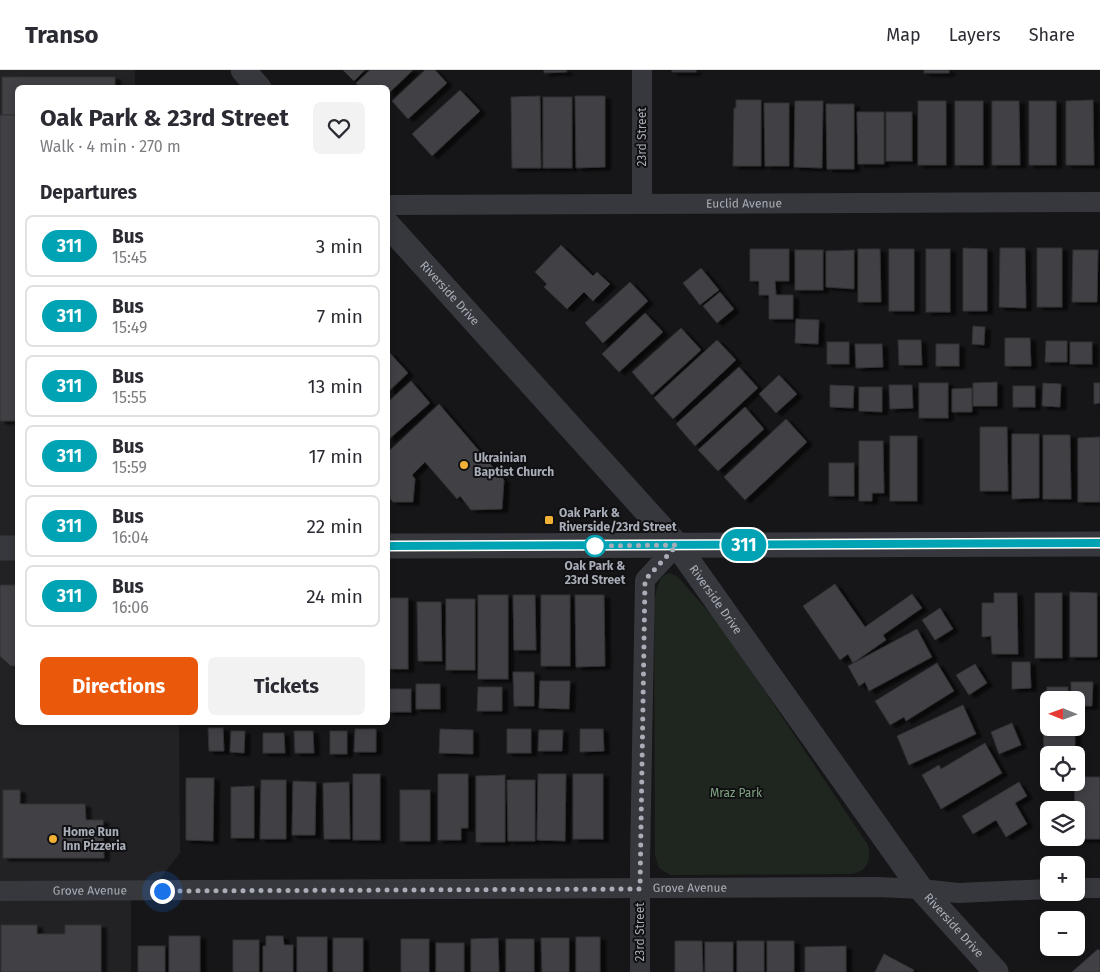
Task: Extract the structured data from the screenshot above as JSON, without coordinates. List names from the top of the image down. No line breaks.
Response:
{"streets":{"street":["23rd Street","Euclid Avenue","Riverside Drive","Grove Avenue"]},"crossings":[["23rd Street","Euclid Avenue"],["23rd Street","Riverside Drive"],["23rd Street","Grove Avenue"],["Riverside Drive","Grove Avenue"]],"parks":["Mraz Park"],"places":{"other":["Ukrainian Baptist Church","Oak Park & 23rd Street","Home Run Inn Pizzeria"],"transit":["Oak Park & Riverside/23rd Street"]},"lines":["bus line 311"],"north":"left","page":{"header":"Transo","nav":["Map","Layers","Share"],"on_map":"311","heading":[["Oak Park & 23rd Street","Walk · 4 min · 270 m"],"Departures"],"list":[{"mark":"311","name":"Bus","note":"15:45","value":"3 min"},{"mark":"311","name":"Bus","note":"15:49","value":"7 min"},{"mark":"311","name":"Bus","note":"15:55","value":"13 min"},{"mark":"311","name":"Bus","note":"15:59","value":"17 min"},{"mark":"311","name":"Bus","note":"16:04","value":"22 min"},{"mark":"311","name":"Bus","note":"16:06","value":"24 min"}],"buttons":["Directions","Tickets"],"map_buttons":["+","−"]}}
